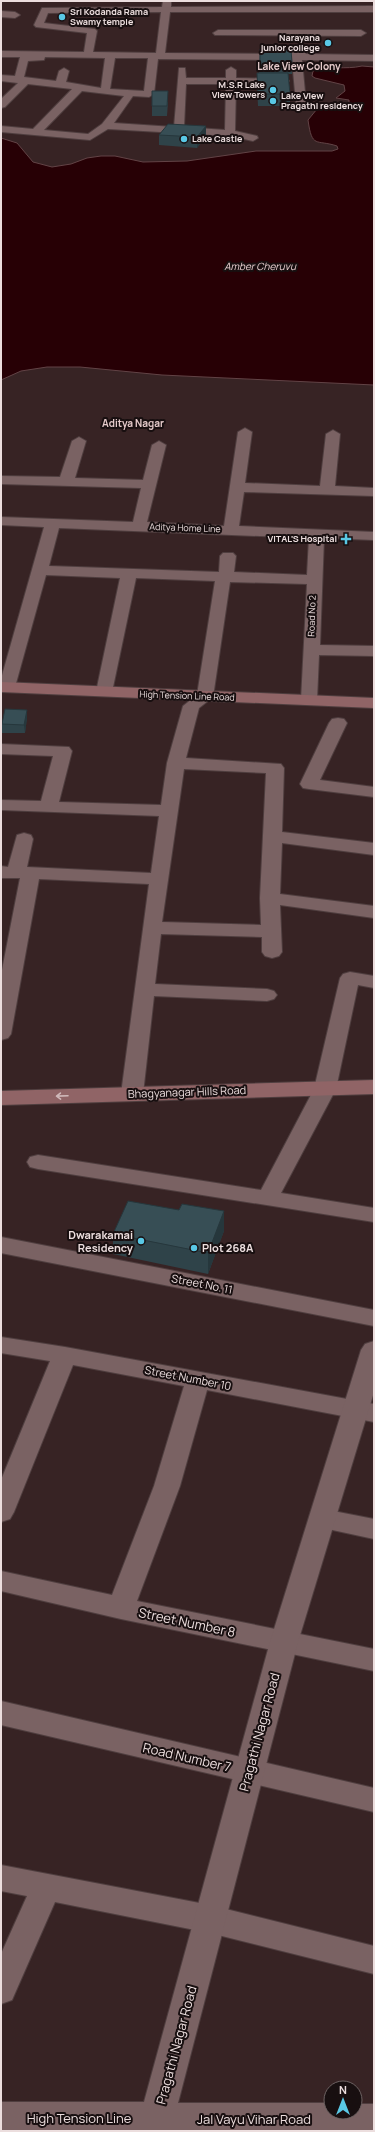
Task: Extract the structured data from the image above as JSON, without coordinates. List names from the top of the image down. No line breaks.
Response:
{"streets":{"main road":["High Tension Line Road","Bhagyanagar Hills Road"],"street":["Aditya Home Line","Road No 2","Street No. 11","Street Number 10","Street Number 8","Pragathi Nagar Road","Road Number 7","High Tension Line","Jal Vayu Vihar Road"]},"crossings":[["Aditya Home Line","Road No 2"],["Road No 2","High Tension Line Road"],["Street Number 10","Pragathi Nagar Road"],["Street Number 8","Pragathi Nagar Road"],["Pragathi Nagar Road","Road Number 7"],["Pragathi Nagar Road","High Tension Line"],["Pragathi Nagar Road","Jal Vayu Vihar Road"],["High Tension Line","Jal Vayu Vihar Road"]],"districts":["Lake View Colony","Aditya Nagar"],"water":["Amber Cheruvu"],"places":{"other":["Sri Kodanda Rama Swamy temple","Narayana junior college","M.S.R Lake View Towers","Lake View Pragathi residency","Lake Castle","Dwarakamai Residency","Plot 268A"],"health":["VITAL'S Hospital"]},"north":"top"}
